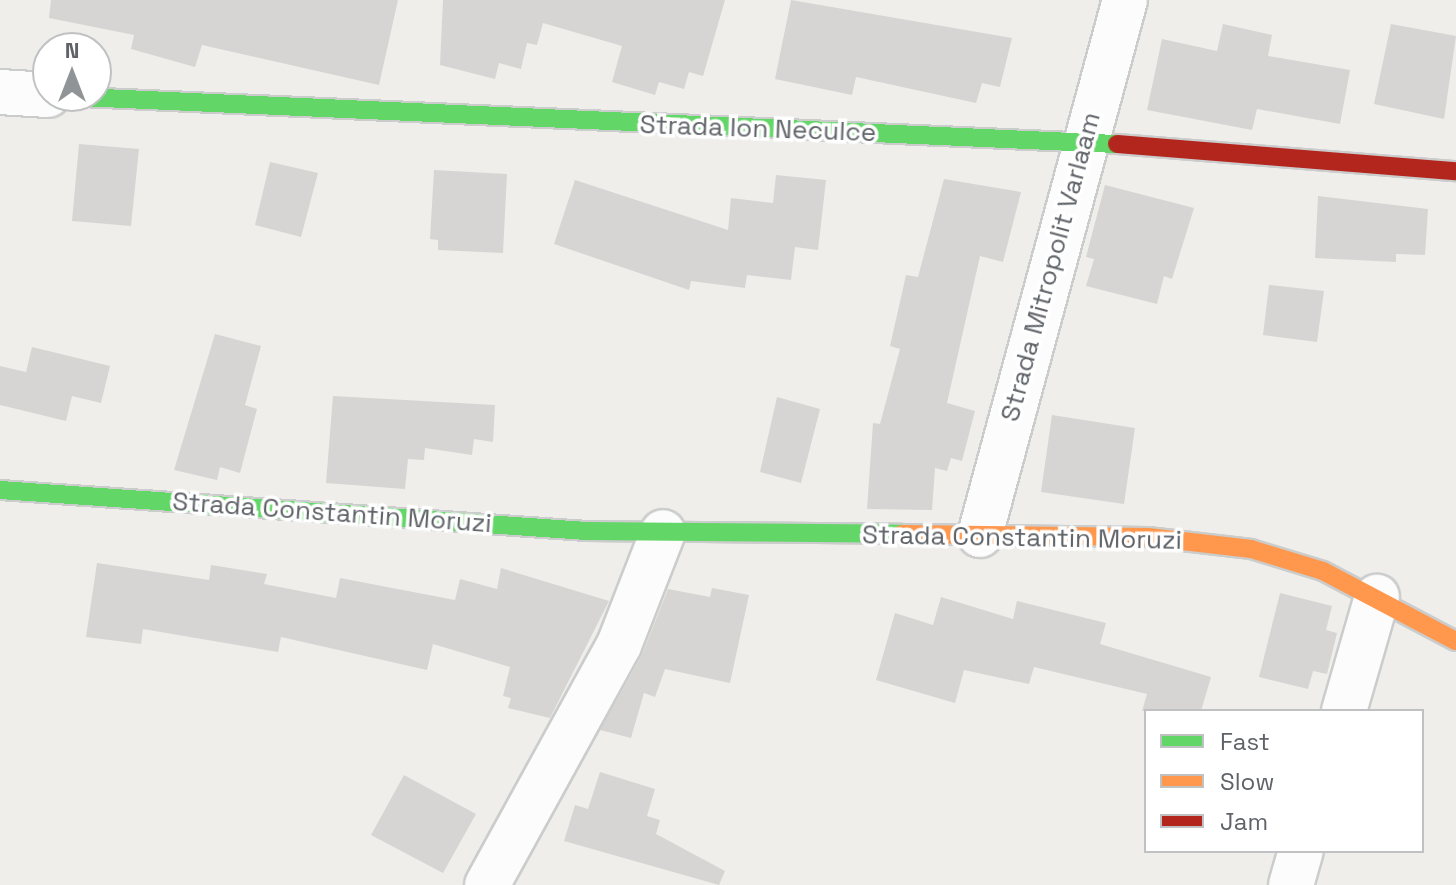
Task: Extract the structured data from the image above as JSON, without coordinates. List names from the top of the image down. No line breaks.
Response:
{"streets":{"street":["Strada Ion Neculce","Strada Mitropolit Varlaam","Strada Constantin Moruzi"]},"crossings":[["Strada Ion Neculce","Strada Mitropolit Varlaam"],["Strada Mitropolit Varlaam","Strada Constantin Moruzi"]],"legend":["Fast","Slow","Jam"],"north":"top"}
